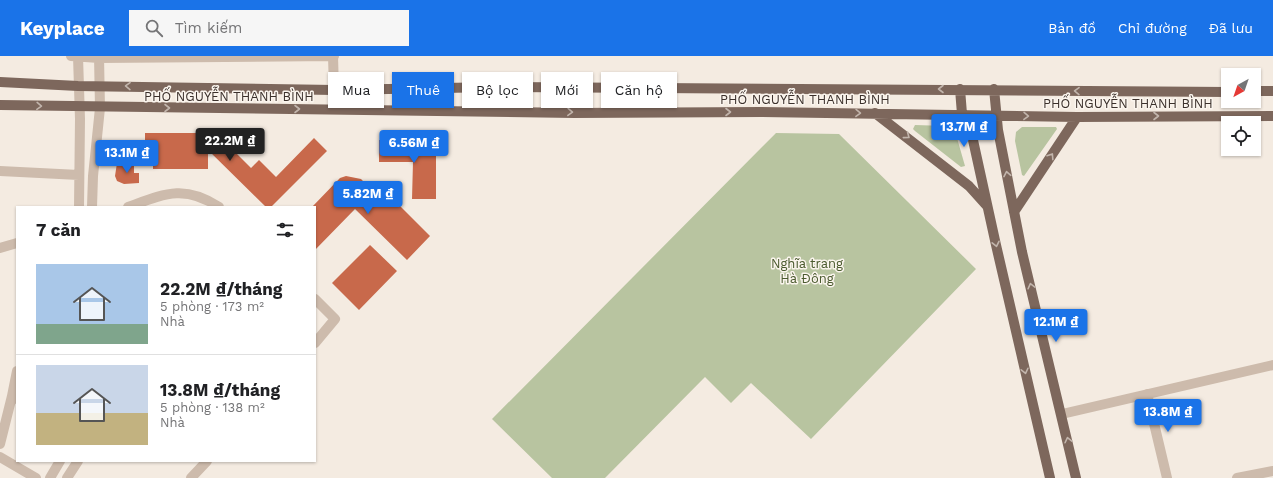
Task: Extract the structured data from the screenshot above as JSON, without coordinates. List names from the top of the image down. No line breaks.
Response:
{"streets":{"main road":["PHỐ NGUYỄN THANH BÌNH"]},"parks":["Nghĩa trang Hà Đông"],"north":"bottom left","page":{"header":"Keyplace","search":"Tìm kiếm","nav":["Bản đồ","Chỉ đường","Đã lưu"],"chip":["Mua","Thuê","Bộ lọc","Mới","Căn hộ"],"price":["13.7M ₫","22.2M ₫","6.56M ₫","13.1M ₫","5.82M ₫","12.1M ₫","13.8M ₫"],"heading":"7 căn","list":[{"name":"22.2M ₫/tháng","note":"5 phòng · 173 m² · Nhà"},{"name":"13.8M ₫/tháng","note":"5 phòng · 138 m² · Nhà"}]}}
